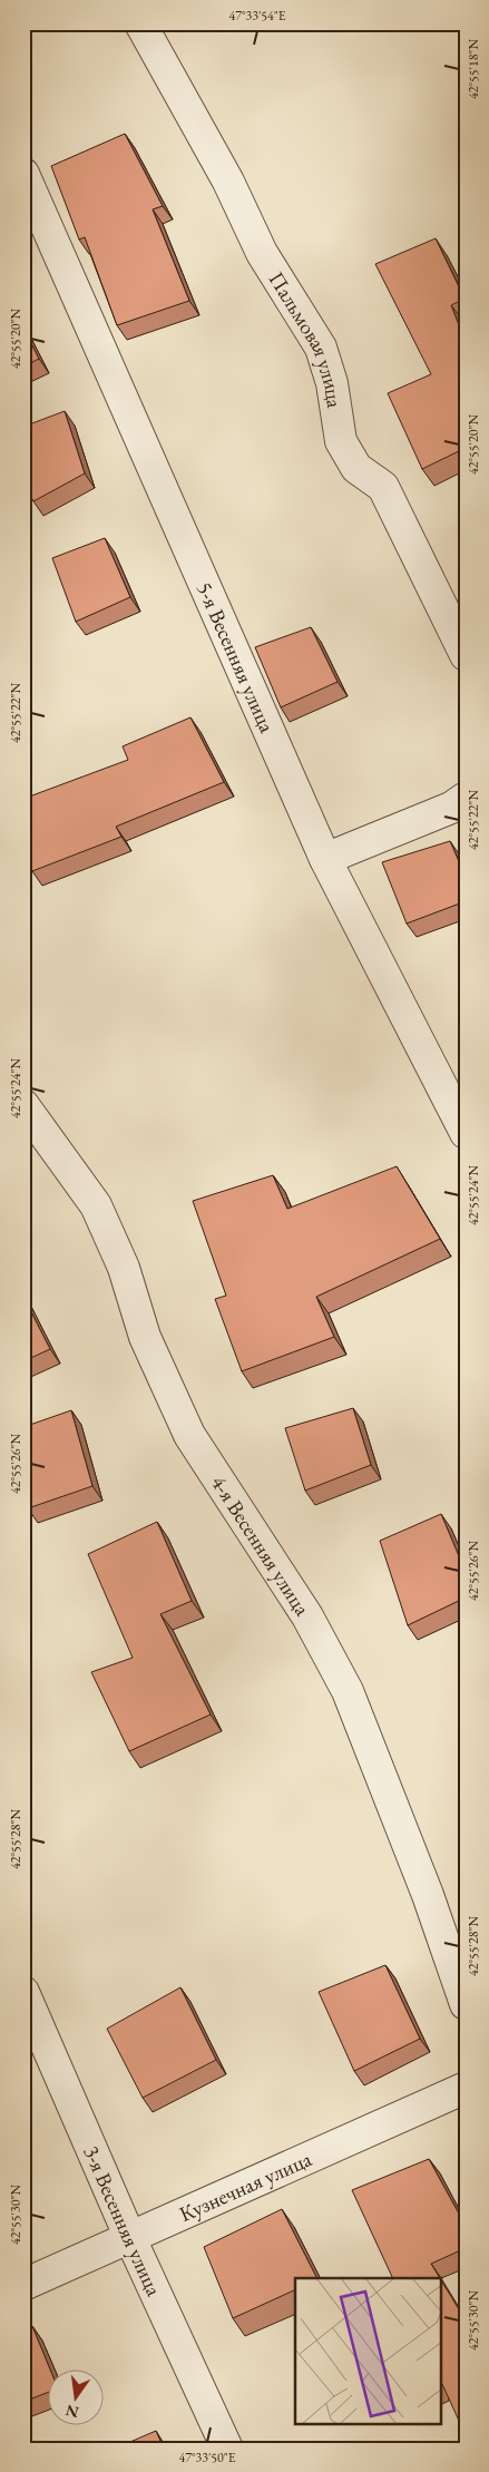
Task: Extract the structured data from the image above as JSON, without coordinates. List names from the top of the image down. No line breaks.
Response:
{"streets":{"street":["Пальмовая улица","5-я Весенняя улица","4-я Весенняя улица","Кузнечная улица","3-я Весенняя улица"]},"crossings":[["Кузнечная улица","3-я Весенняя улица"]],"north":"bottom","coordinates":["47°33'54\"E","42°55'18\"N","42°55'20\"N","42°55'22\"N","42°55'24\"N","42°55'26\"N","42°55'28\"N","42°55'30\"N","47°33'50\"E"]}
